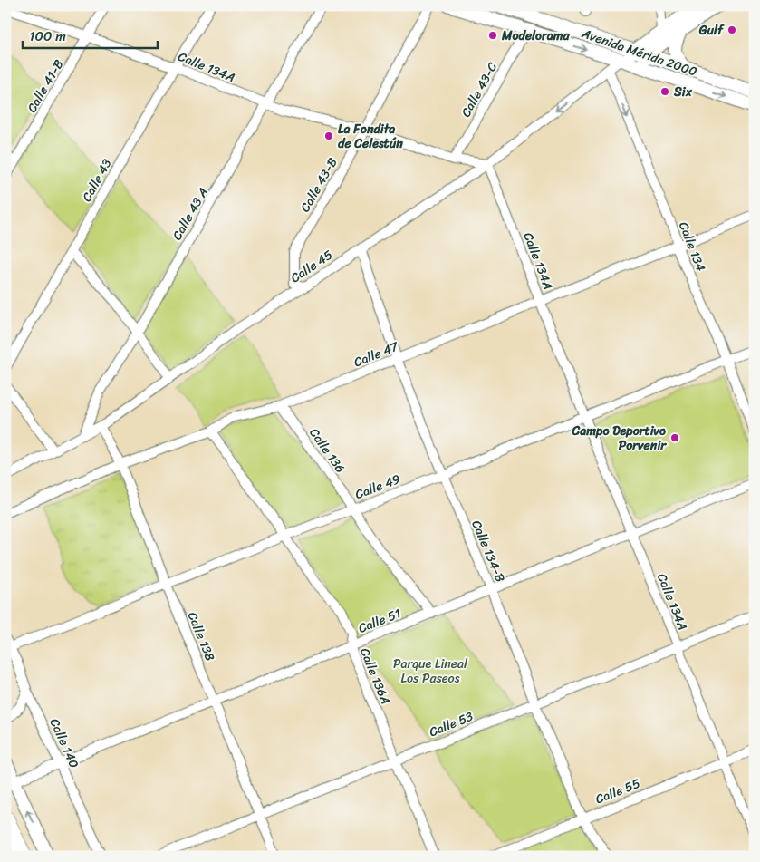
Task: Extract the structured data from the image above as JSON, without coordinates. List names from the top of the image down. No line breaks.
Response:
{"streets":{"main road":["Avenida Mérida 2000"],"street":["Calle 134A","Calle 41-B","Calle 43-C","Calle 43","Calle 43-B","Calle 43 A","Calle 134","Calle 45","Calle 47","Calle 136","Calle 49","Calle 134-B","Calle 51","Calle 138","Calle 136A","Calle 53","Calle 140","Calle 55"]},"crossings":[["Avenida Mérida 2000","Calle 43-C"],["Avenida Mérida 2000","Calle 45"],["Calle 134A","Calle 41-B"],["Calle 134A","Calle 43-C"],["Calle 134A","Calle 43"],["Calle 134A","Calle 43-B"],["Calle 134A","Calle 43 A"],["Calle 134A","Calle 45"],["Calle 134A","Calle 47"],["Calle 134A","Calle 49"],["Calle 134A","Calle 51"],["Calle 134A","Calle 53"],["Calle 134A","Calle 55"],["Calle 43-B","Calle 45"],["Calle 43 A","Calle 45"],["Calle 134","Calle 45"],["Calle 134","Calle 47"],["Calle 134","Calle 49"],["Calle 45","Calle 134-B"],["Calle 45","Calle 138"],["Calle 47","Calle 136"],["Calle 47","Calle 134-B"],["Calle 47","Calle 138"],["Calle 47","Calle 136A"],["Calle 136","Calle 49"],["Calle 136","Calle 51"],["Calle 49","Calle 134-B"],["Calle 49","Calle 138"],["Calle 49","Calle 136A"],["Calle 49","Calle 140"],["Calle 134-B","Calle 51"],["Calle 134-B","Calle 53"],["Calle 134-B","Calle 55"],["Calle 51","Calle 138"],["Calle 51","Calle 136A"],["Calle 51","Calle 140"],["Calle 138","Calle 53"],["Calle 136A","Calle 53"]],"one_way":["Calle 134"],"parks":["Parque Lineal Los Paseos"],"places":["Gulf","Modelorama","Six","La Fondita de Celestún","Campo Deportivo Porvenir"],"scale_bar":"100 m"}
